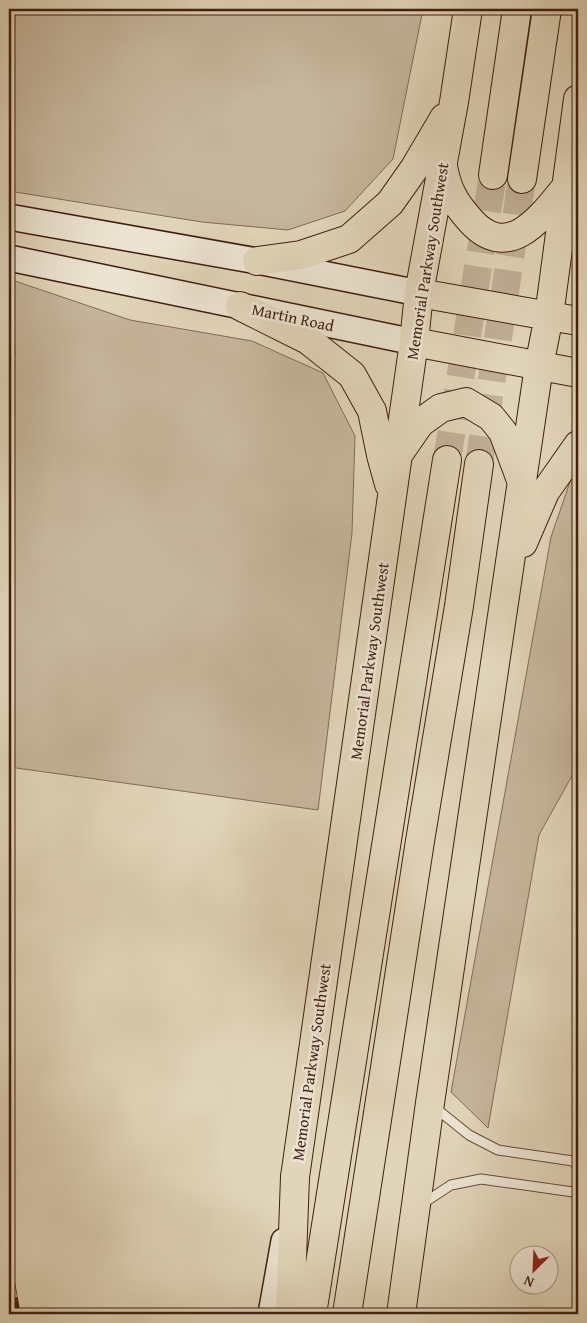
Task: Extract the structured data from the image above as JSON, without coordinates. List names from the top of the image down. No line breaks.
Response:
{"streets":{"main road":["Memorial Parkway Southwest","Martin Road"]},"crossings":[["Memorial Parkway Southwest","Martin Road"]],"north":"bottom left"}
